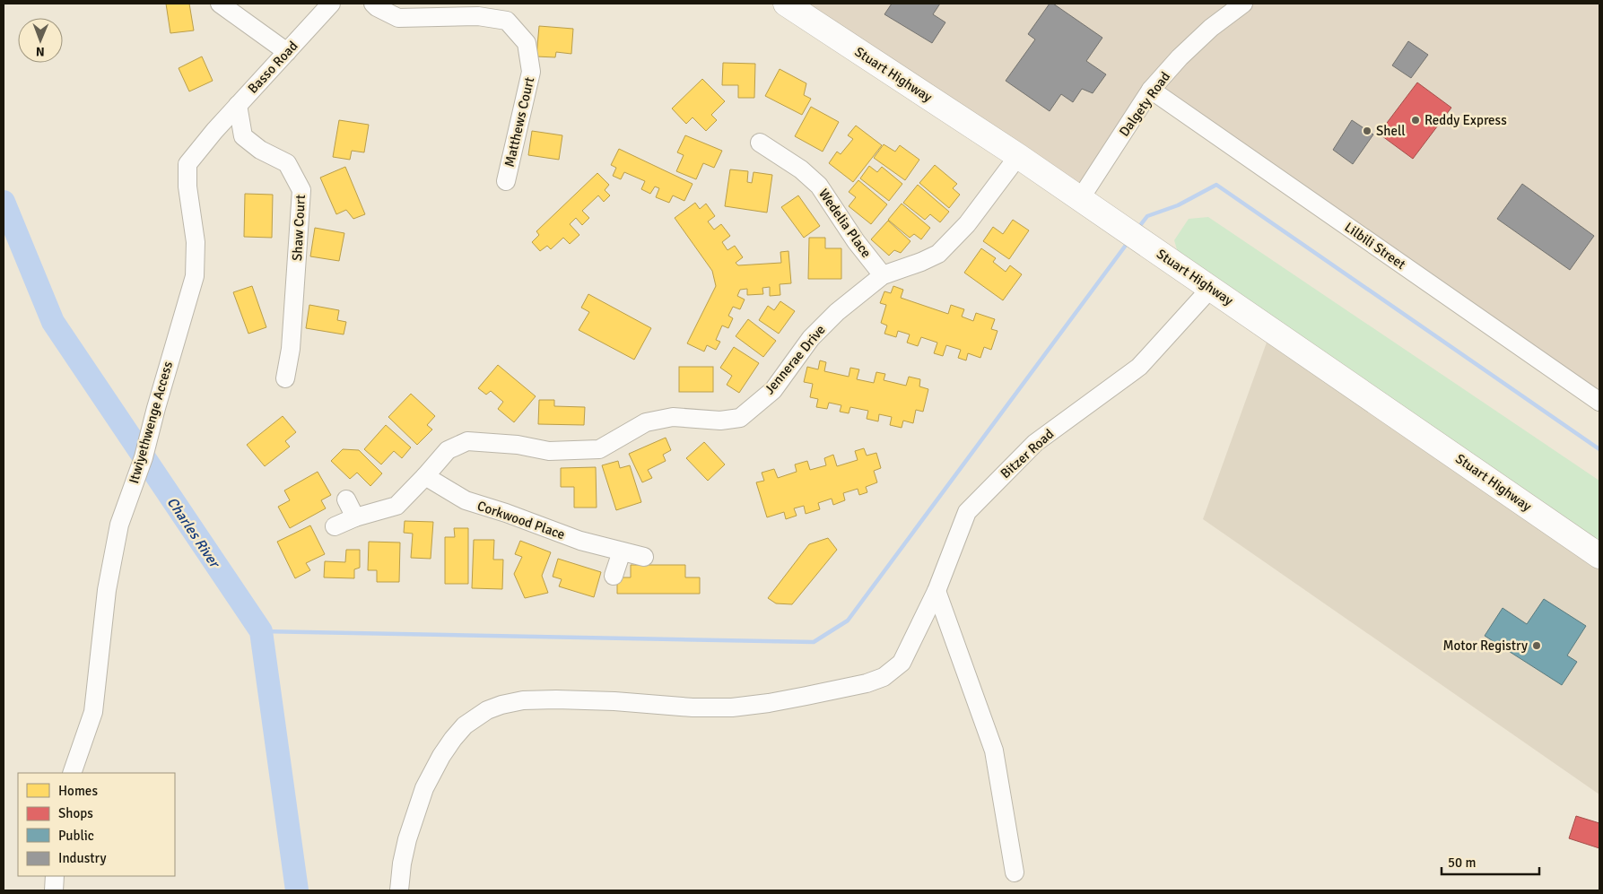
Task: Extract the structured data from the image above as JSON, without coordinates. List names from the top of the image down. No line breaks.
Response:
{"streets":{"highway":["Stuart Highway"],"street":["Basso Road","Dalgety Road","Matthews Court","Wedelia Place","Shaw Court","Lilbili Street","Jennerae Drive","Itwiyethwenge Access","Bitzer Road","Corkwood Place"]},"crossings":[["Basso Road","Shaw Court"],["Basso Road","Itwiyethwenge Access"],["Stuart Highway","Dalgety Road"],["Stuart Highway","Jennerae Drive"],["Stuart Highway","Bitzer Road"],["Dalgety Road","Lilbili Street"],["Wedelia Place","Jennerae Drive"],["Jennerae Drive","Corkwood Place"]],"water":["Charles River"],"places":["Reddy Express","Shell","Motor Registry"],"legend":["Homes","Shops","Public","Industry"],"scale_bar":"50 m","north":"bottom"}
